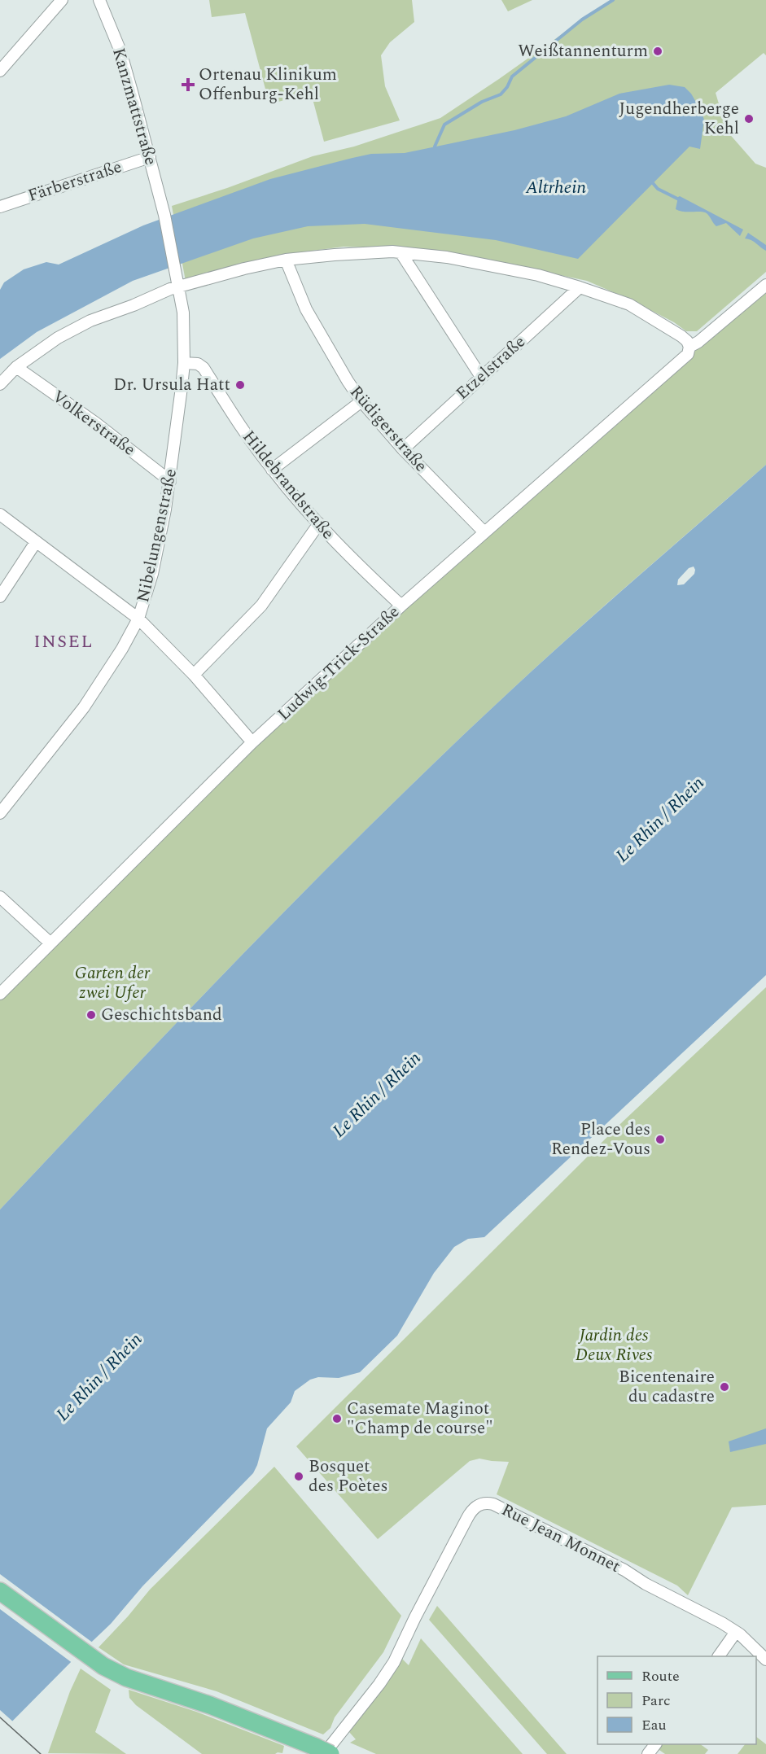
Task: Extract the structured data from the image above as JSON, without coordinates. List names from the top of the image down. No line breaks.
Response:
{"streets":{"street":["Kanzmattstraße","Färberstraße","Etzelstraße","Volkerstraße","Rüdigerstraße","Hildebrandstraße","Nibelungenstraße","Ludwig-Trick-Straße","Rue Jean Monnet"]},"crossings":[["Kanzmattstraße","Färberstraße"],["Kanzmattstraße","Nibelungenstraße"],["Etzelstraße","Rüdigerstraße"],["Volkerstraße","Nibelungenstraße"],["Rüdigerstraße","Ludwig-Trick-Straße"],["Hildebrandstraße","Nibelungenstraße"],["Hildebrandstraße","Ludwig-Trick-Straße"]],"districts":["INSEL"],"water":["Altrhein","Le Rhin / Rhein"],"parks":["Garten der zwei Ufer","Jardin des Deux Rives"],"places":{"other":["Weißtannenturm","Jugendherberge Kehl","Dr. Ursula Hatt","Geschichtsband","Place des Rendez-Vous","Bicentenaire du cadastre","Casemate Maginot \"Champ de course\"","Bosquet des Poètes"],"health":["Ortenau Klinikum Offenburg-Kehl"]},"legend":["Route","Parc","Eau"]}
